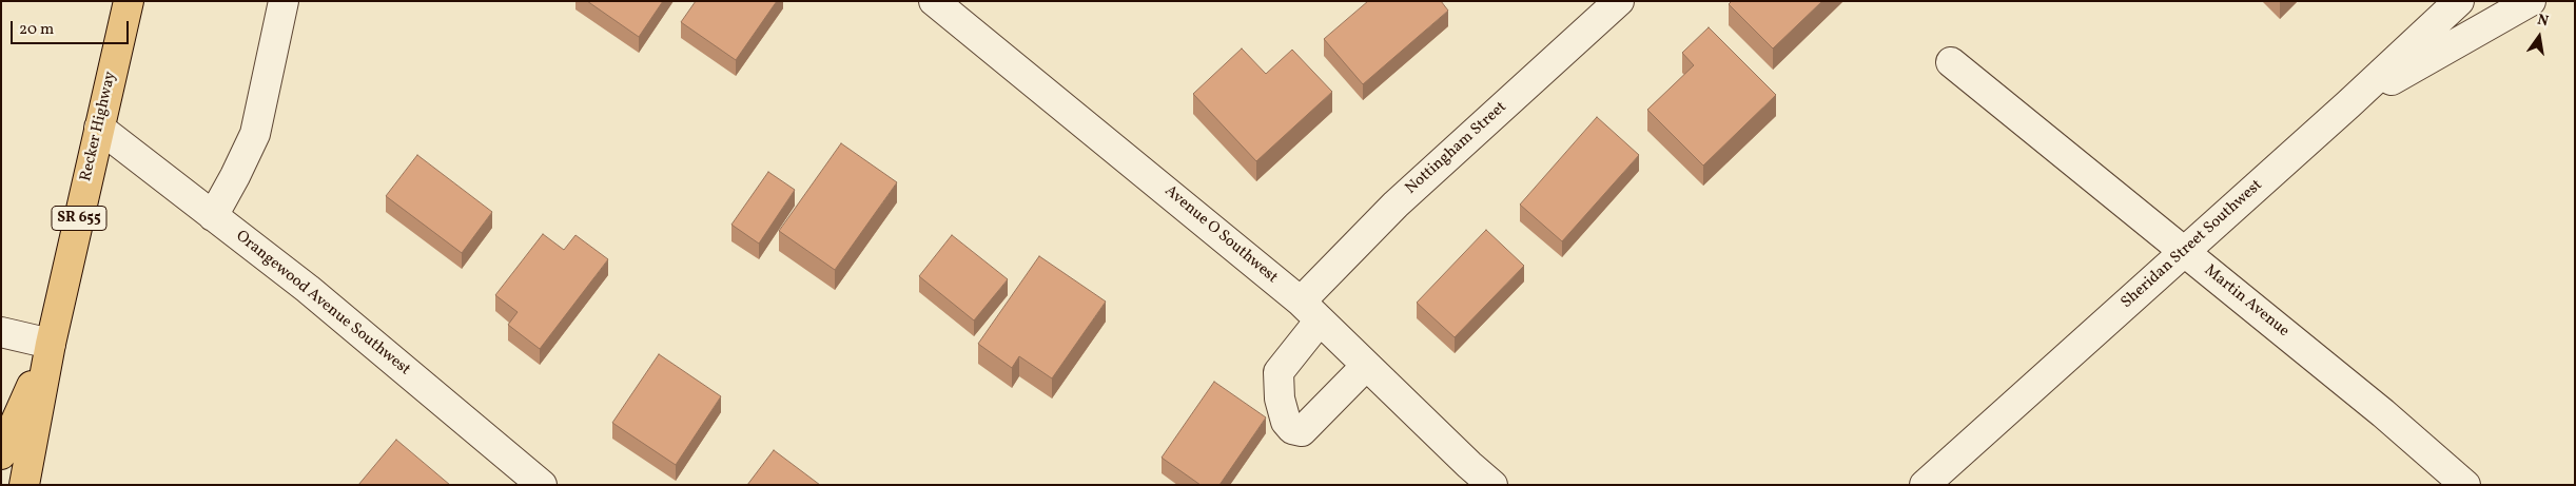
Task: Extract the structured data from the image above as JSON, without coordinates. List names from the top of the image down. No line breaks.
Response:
{"streets":{"main road":["Recker Highway","SR 655"],"street":["Nottingham Street","Avenue O Southwest","Sheridan Street Southwest","Martin Avenue","Orangewood Avenue Southwest"]},"crossings":[["Recker Highway","Orangewood Avenue Southwest"],["Nottingham Street","Avenue O Southwest"],["Sheridan Street Southwest","Martin Avenue"]],"scale_bar":"20 m","north":"top"}
